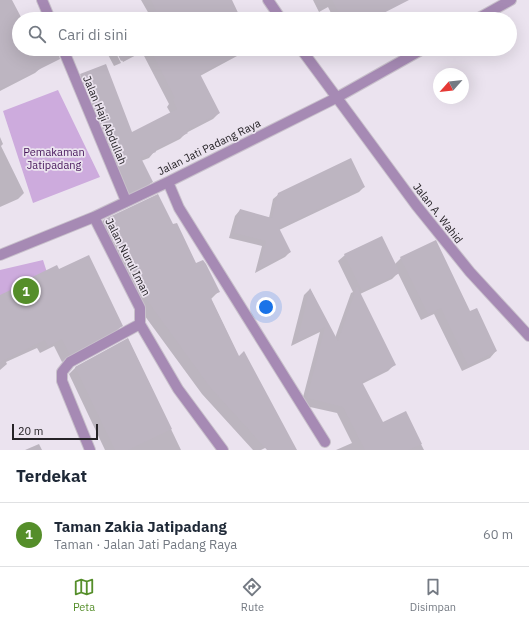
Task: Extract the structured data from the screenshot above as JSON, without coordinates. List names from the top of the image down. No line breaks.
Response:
{"streets":{"street":["Jalan Haji Abdullah","Jalan Jati Padang Raya","Jalan A. Wahid","Jalan Nurul Iman"]},"crossings":[["Jalan Haji Abdullah","Jalan Jati Padang Raya"],["Jalan Jati Padang Raya","Jalan A. Wahid"],["Jalan Jati Padang Raya","Jalan Nurul Iman"]],"parks":["Pemakaman Jatipadang"],"scale_bar":"20 m","north":"bottom left","page":{"search":"Cari di sini","pins":"1","scale":"20 m","heading":"Terdekat","list":[{"mark":"1","name":"Taman Zakia Jatipadang","note":"Taman · Jalan Jati Padang Raya","value":"60 m"}],"nav":["Peta","Rute","Disimpan"]}}
